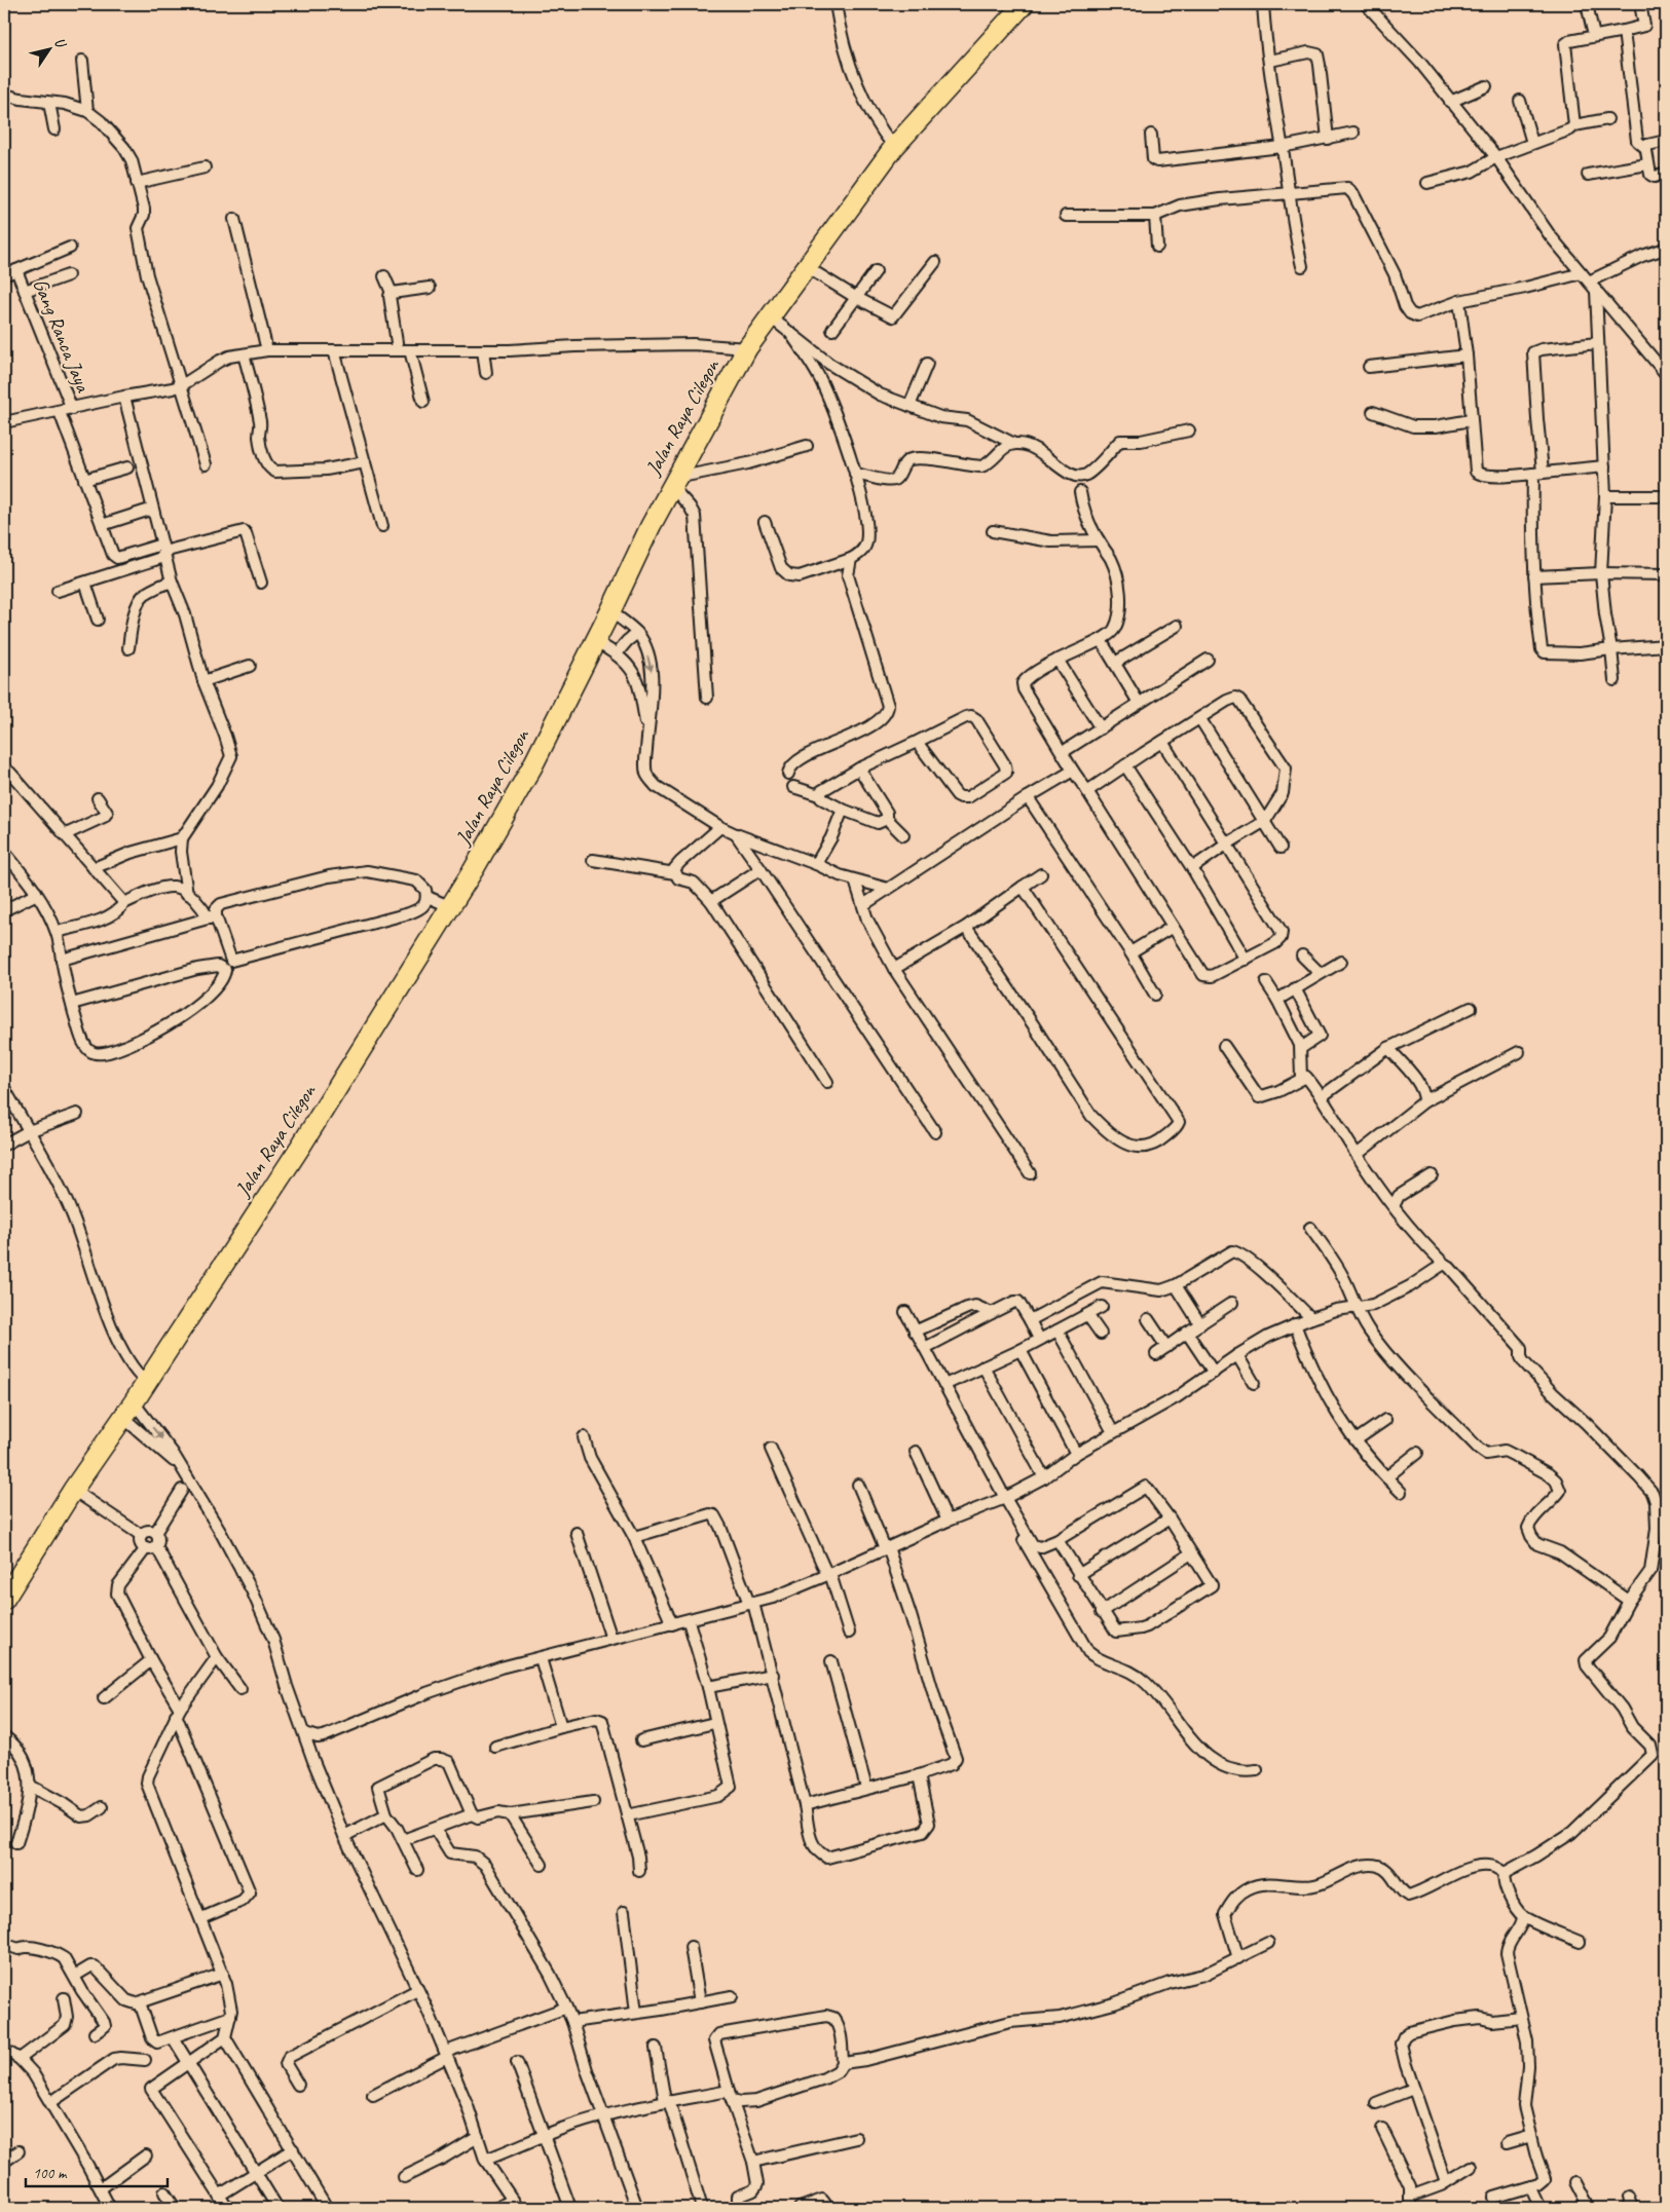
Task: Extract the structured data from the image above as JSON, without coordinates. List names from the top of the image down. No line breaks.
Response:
{"streets":{"highway":["Jalan Raya Cilegon"],"street":["Gang Ranca Jaya"]},"scale_bar":"100 m","north":"top right"}
